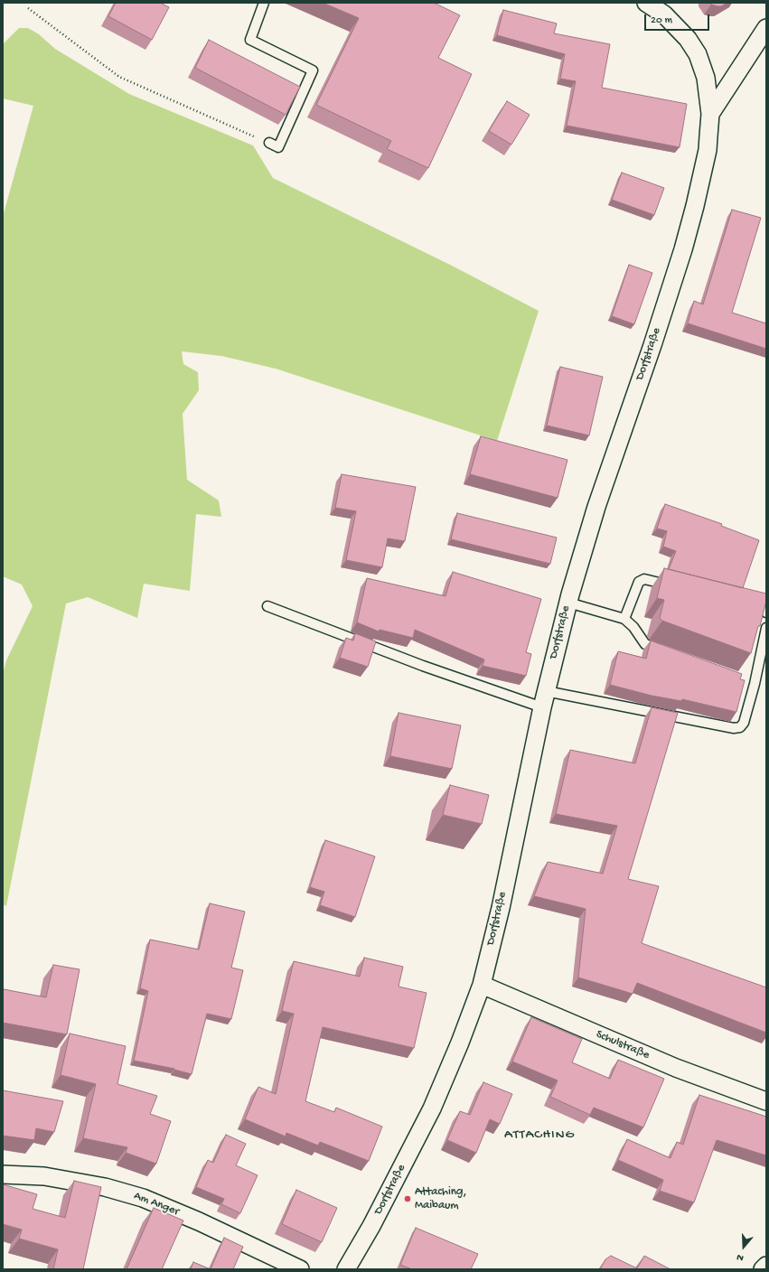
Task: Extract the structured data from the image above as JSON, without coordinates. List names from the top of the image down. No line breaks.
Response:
{"streets":{"street":["Dorfstraße","Schulstraße","Am Anger"]},"crossings":[["Dorfstraße","Schulstraße"]],"districts":["ATTACHING"],"places":["Attaching, Maibaum"],"scale_bar":"20 m","north":"bottom"}
